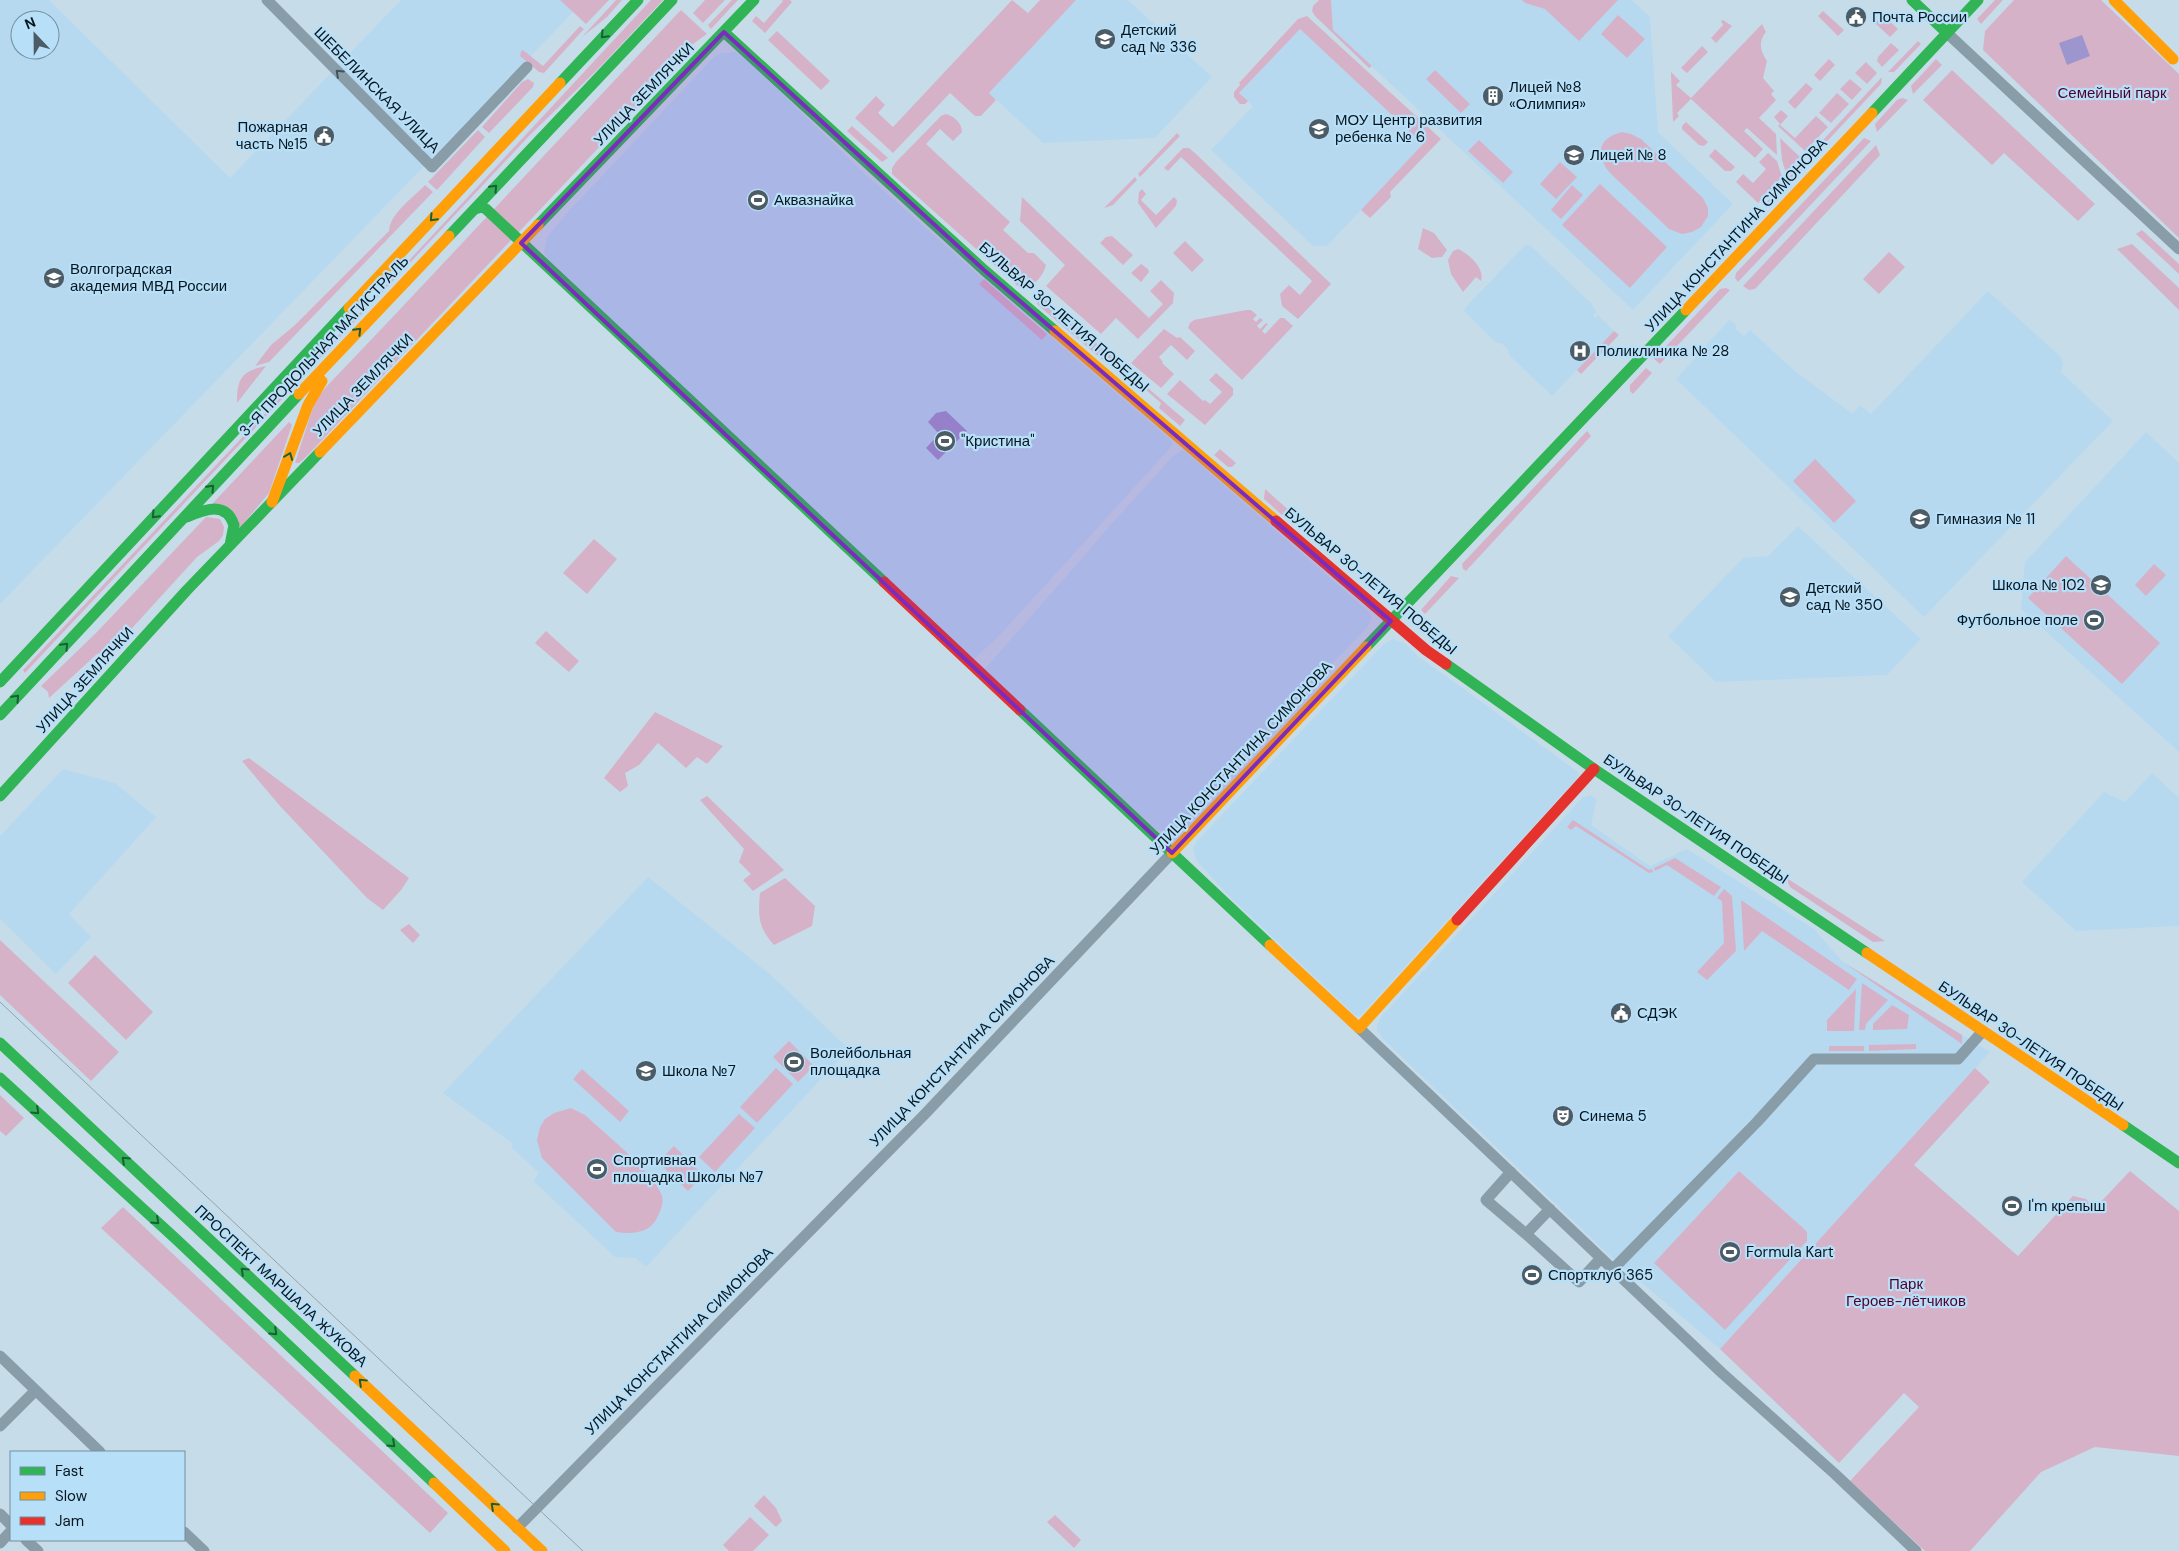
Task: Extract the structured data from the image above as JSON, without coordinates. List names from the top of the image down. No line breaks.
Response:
{"streets":{"main road":["УЛИЦА ЗЕМЛЯЧКИ","УЛИЦА КОНСТАНТИНА СИМОНОВА","БУЛЬВАР 30-ЛЕТИЯ ПОБЕДЫ","3-Я ПРОДОЛЬНАЯ МАГИСТРАЛЬ","ПРОСПЕКТ МАРШАЛА ЖУКОВА"],"street":["ШЕБЕЛИНСКАЯ УЛИЦА"]},"crossings":[["УЛИЦА ЗЕМЛЯЧКИ","БУЛЬВАР 30-ЛЕТИЯ ПОБЕДЫ"],["УЛИЦА КОНСТАНТИНА СИМОНОВА","БУЛЬВАР 30-ЛЕТИЯ ПОБЕДЫ"],["УЛИЦА КОНСТАНТИНА СИМОНОВА","ПРОСПЕКТ МАРШАЛА ЖУКОВА"]],"parks":["Семейный парк","Парк Героев-лётчиков"],"places":{"public building":["Почта России","Пожарная часть №15","СДЭК"],"school or university":["Детский сад № 336","МОУ Центр развития ребенка № 6","Лицей № 8","Волгоградская академия МВД России","Гимназия № 11","Школа № 102","Детский сад № 350","Школа №7"],"building":["Лицей №8 «Олимпия»"],"sports":["Аквазнайка","\"Кристина\"","Футбольное поле","Волейбольная площадка","Спортивная площадка Школы №7","I'm крепыш","Formula Kart","Спортклуб 365"],"hospital":["Поликлиника № 28"],"theatre":["Синема 5"]},"legend":["Fast","Slow","Jam"],"north":"top"}
